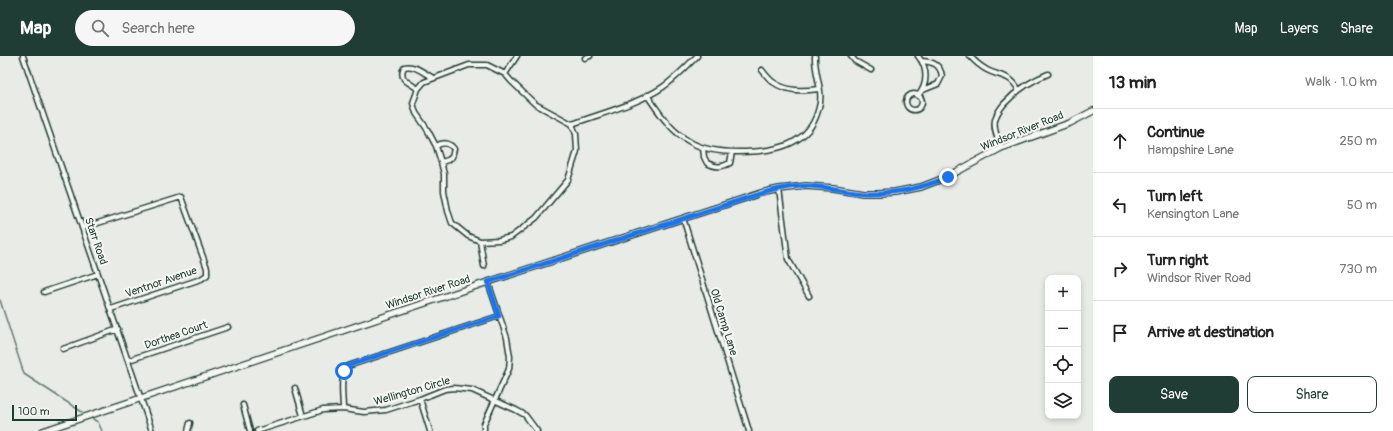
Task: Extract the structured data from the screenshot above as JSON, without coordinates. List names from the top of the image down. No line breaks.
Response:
{"streets":{"main road":["Windsor River Road"],"street":["Starr Road","Ventnor Avenue","Old Camp Lane","Dorthea Court","Wellington Circle"]},"crossings":[["Windsor River Road","Starr Road"],["Windsor River Road","Old Camp Lane"],["Starr Road","Ventnor Avenue"],["Starr Road","Dorthea Court"]],"scale_bar":"100 m","page":{"header":"Map","search":"Search here","nav":["Map","Layers","Share"],"heading":["13 min","Walk · 1.0 km"],"list":[["Continue","Hampshire Lane","250 m"],["Turn left","Kensington Lane","50 m"],["Turn right","Windsor River Road","730 m"],"Arrive at destination"],"map_buttons":["+","−"],"buttons":["Save","Share"],"scale":"100 m"}}
